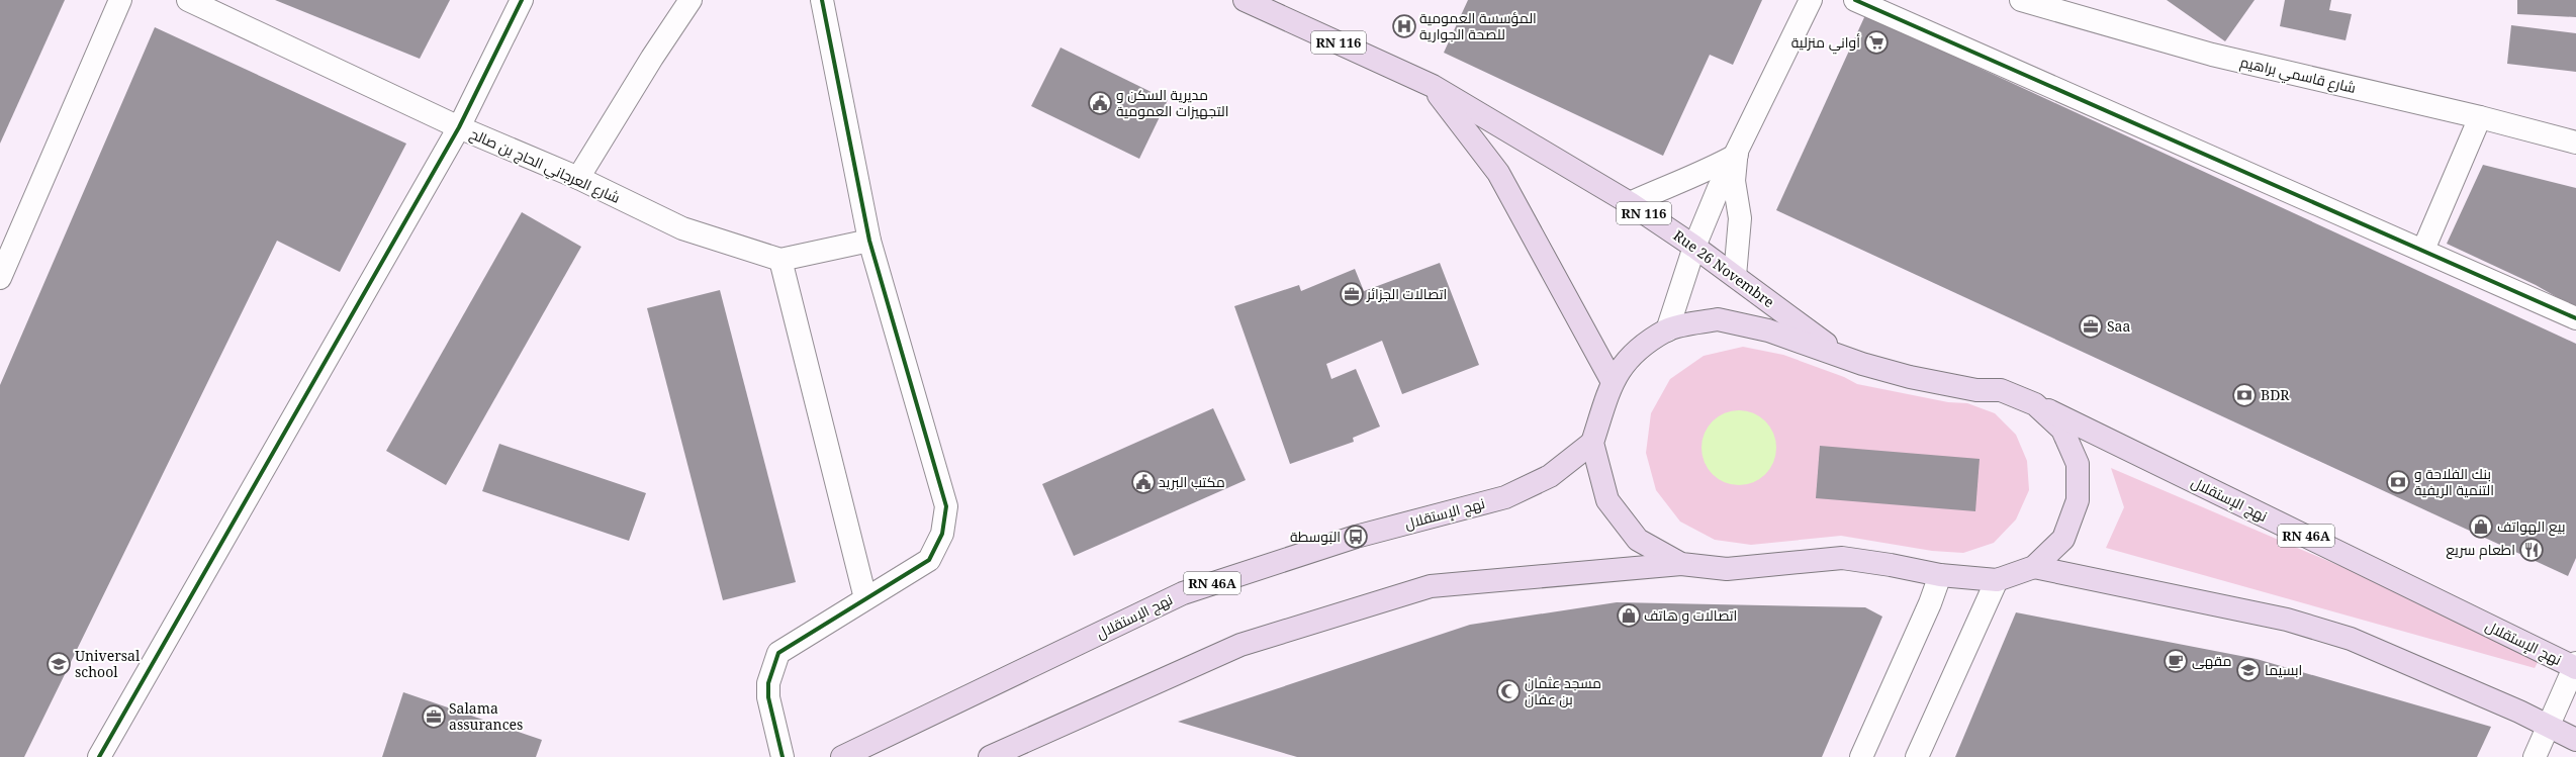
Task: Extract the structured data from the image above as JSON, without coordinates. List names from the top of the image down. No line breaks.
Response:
{"streets":{"main road":["RN 116","Rue 26 Novembre","نهج الإستقلال","RN 46A"],"street":["شارع قاسمي براهيم","شارع العرجاني الحاج بن صالح"]},"crossings":[["Rue 26 Novembre","نهج الإستقلال"]],"places":{"hospital":["المؤسسة العمومية للصحة الجوارية"],"supermarket":["أواني منزلية"],"public building":["مديرية السكن و التجهيزات العمومية","مكتب البريد"],"office":["اتصالات الجزائر","Saa","Salama assurances"],"bank":["BDR","بنك الفلاحة و التنمية الريفية"],"shop":["بيع الهواتف","اتصالات و هاتف"],"bus stop":["البوسطة"],"restaurant":["اطعام سريع"],"cafe":["مقهى"],"school or university":["Universal school","ابسيما"],"mosque":["مسجد عثمان بن عفان"]}}
